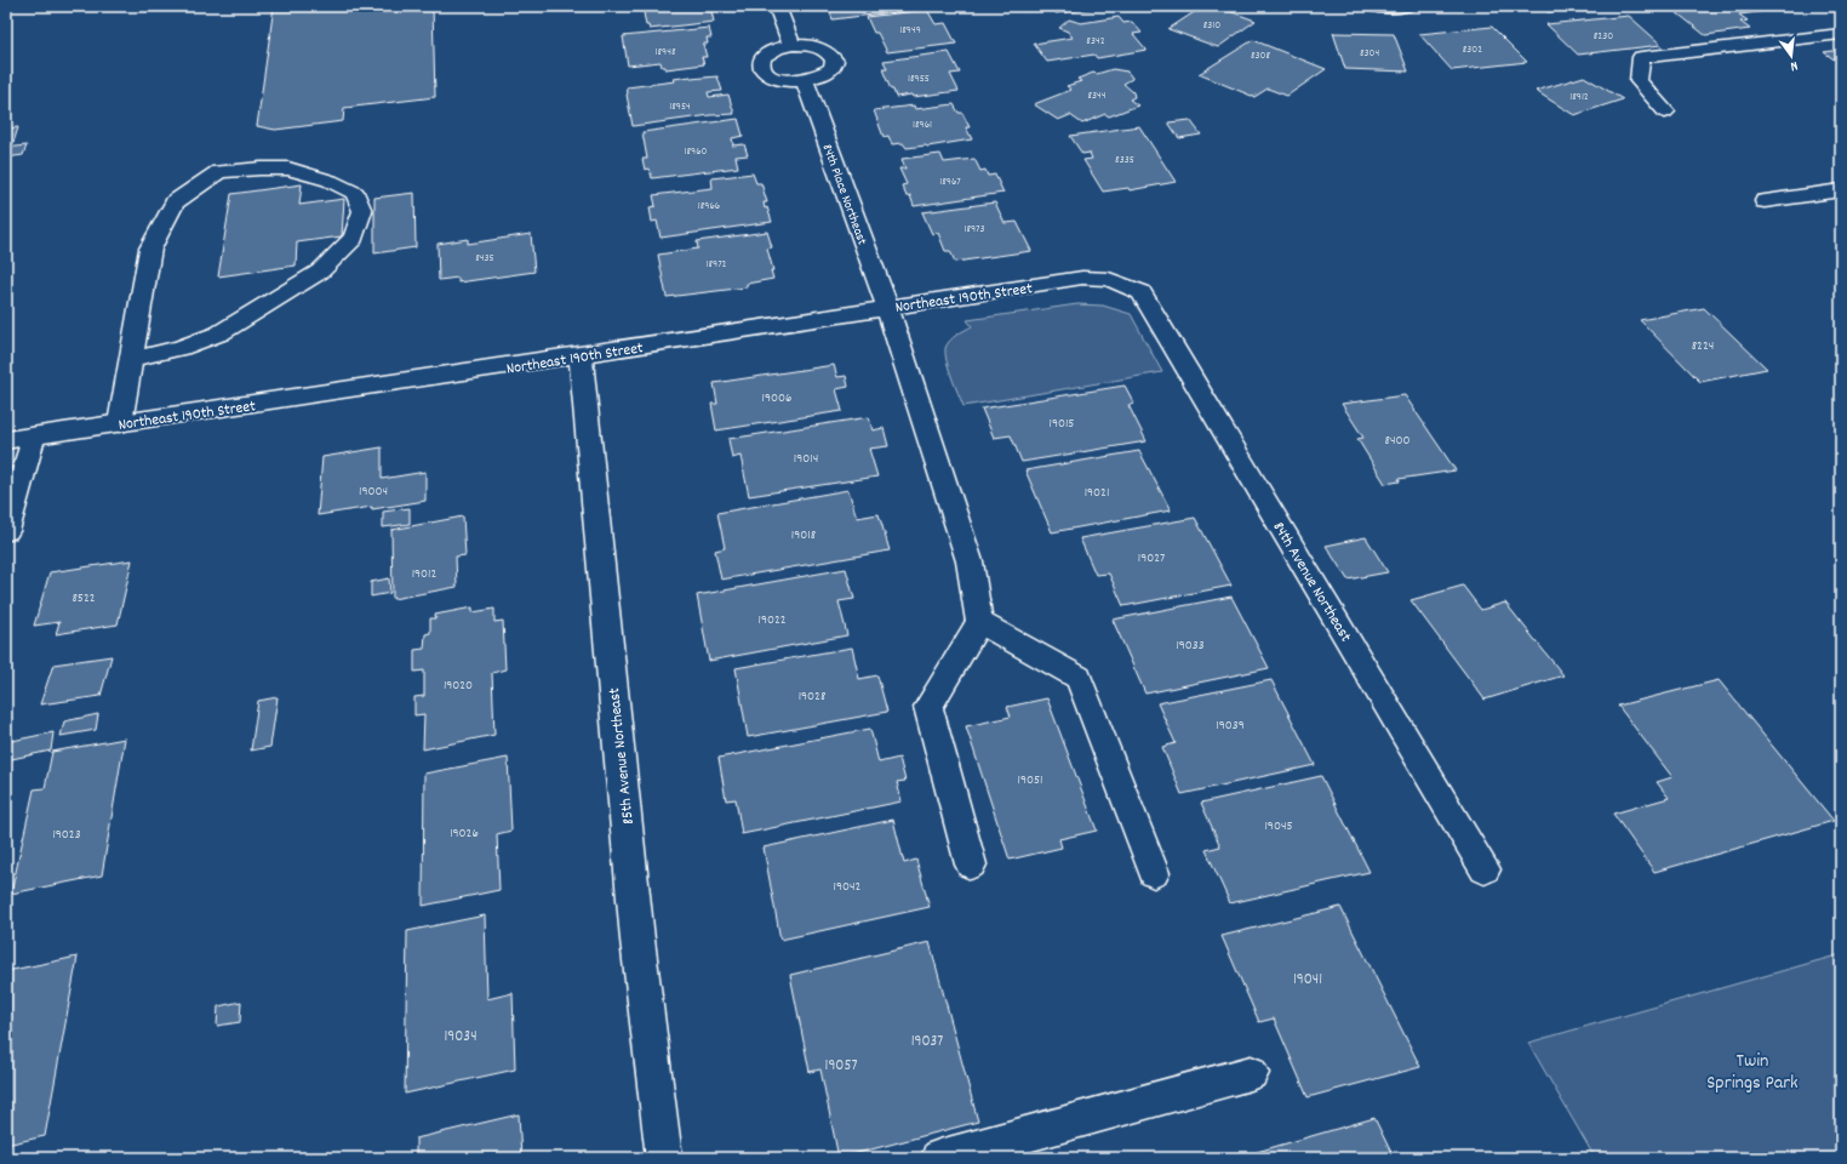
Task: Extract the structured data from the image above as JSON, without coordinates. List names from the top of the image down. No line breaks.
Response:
{"streets":{"street":["84th Place Northeast","Northeast 190th Street","84th Avenue Northeast","85th Avenue Northeast"]},"crossings":[["84th Place Northeast","Northeast 190th Street"],["Northeast 190th Street","84th Avenue Northeast"],["Northeast 190th Street","85th Avenue Northeast"]],"parks":["Twin Springs Park"],"house_numbers":["8310","18949","8230","8342","8302","18948","8304","8308","18955","8344","18912","18954","18961","18960","8335","18967","18966","18973","8435","18972","8224","19006","19015","8400","19014","19004","19021","19018","19027","19012","8522","19022","19033","19020","19028","19039","19051","19045","19026","19023","19042","19041","19034","19037","19057"],"north":"bottom"}
